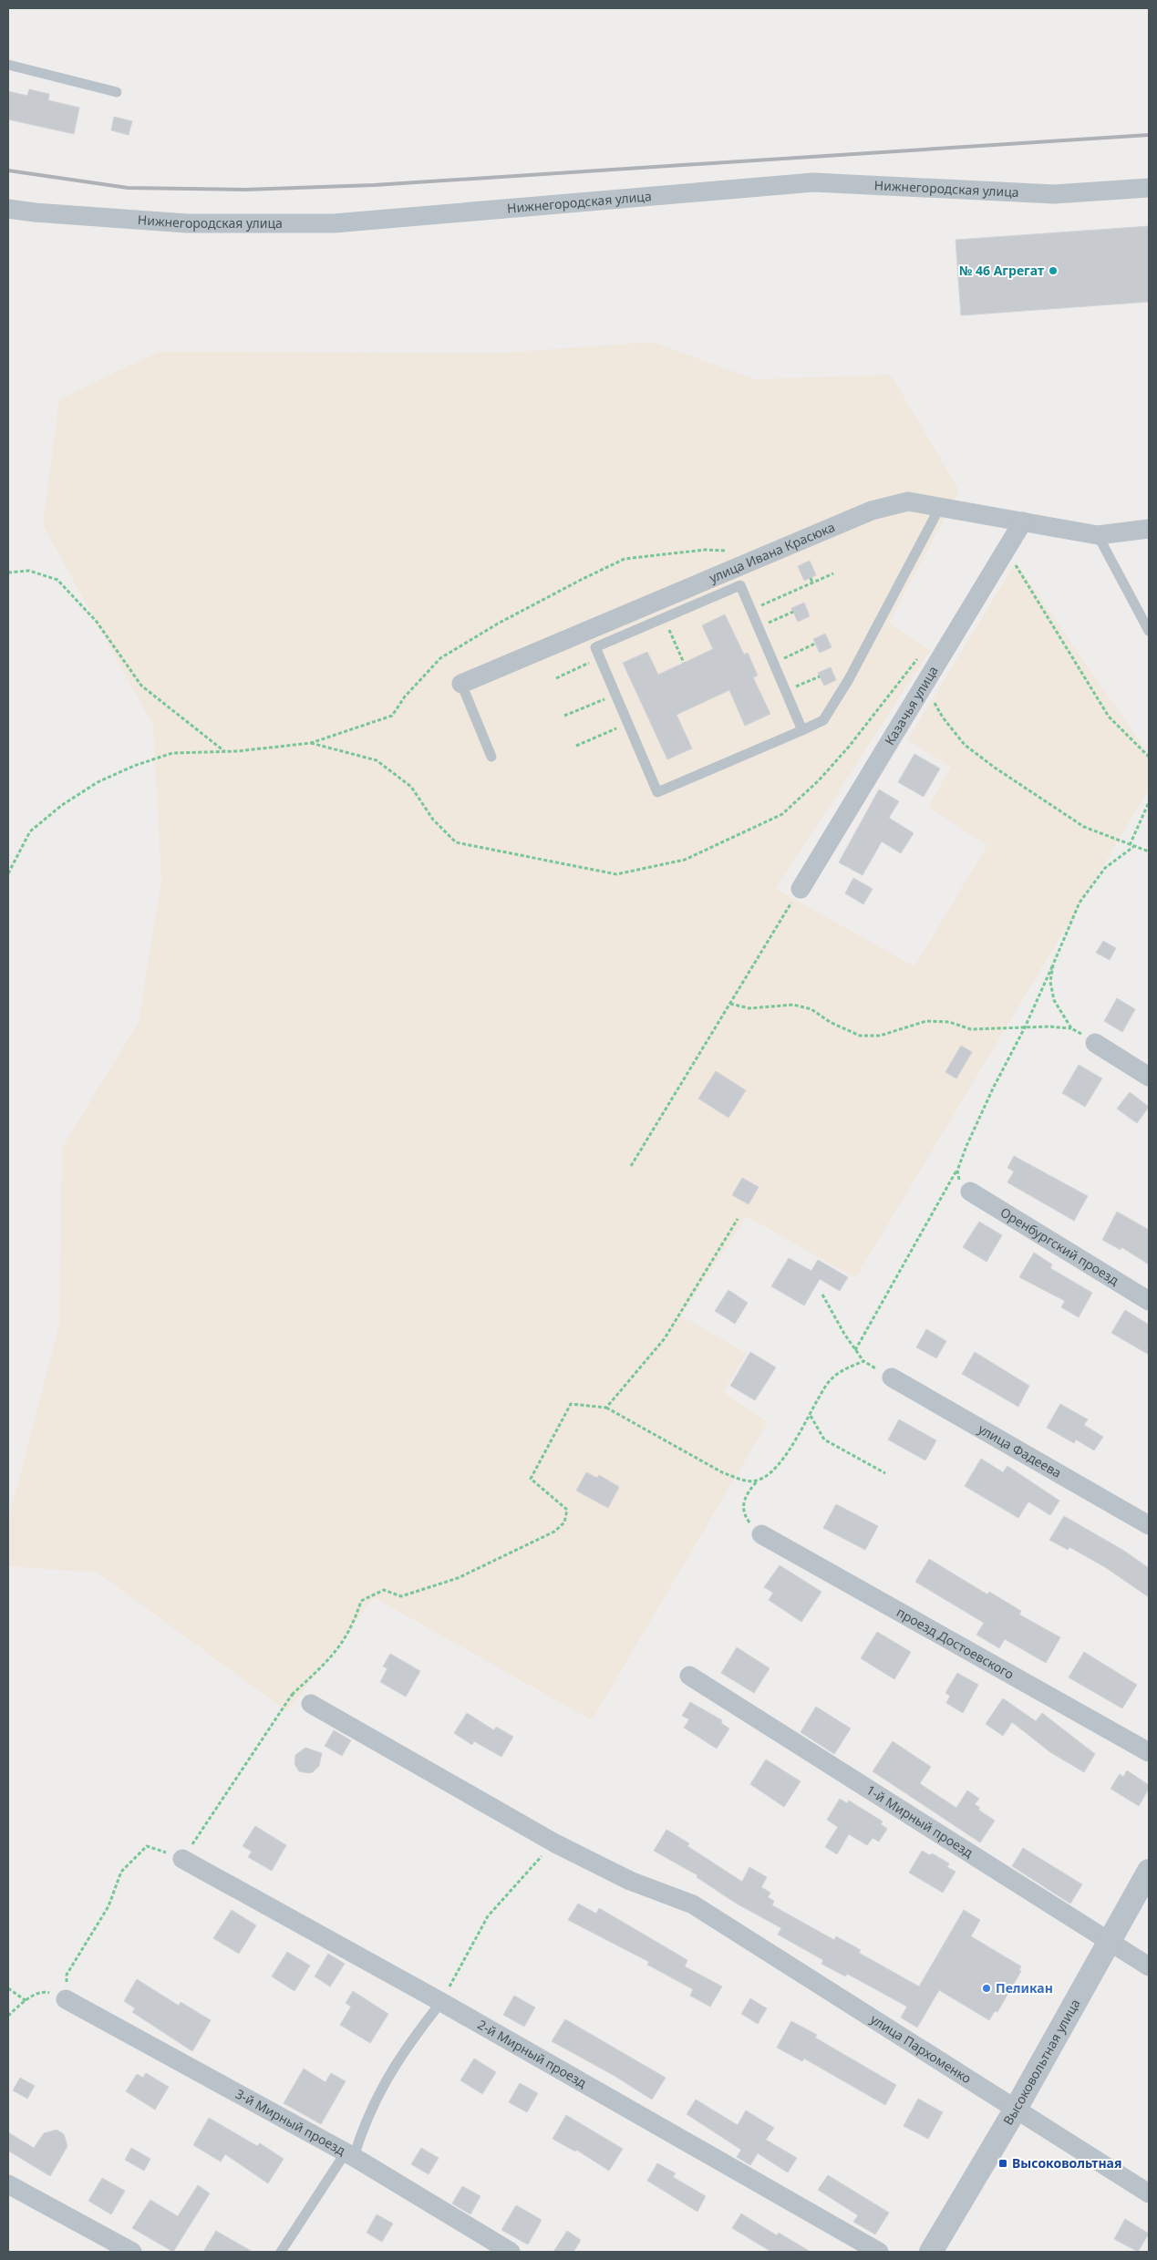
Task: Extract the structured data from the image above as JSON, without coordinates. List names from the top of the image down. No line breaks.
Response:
{"streets":{"street":["Нижнегородская улица","улица Ивана Красюка","Казачья улица","Оренбургский проезд","улица Фадеева","проезд Достоевского","1-й Мирный проезд","улица Пархоменко","2-й Мирный проезд","Высоковольтная улица","3-й Мирный проезд"]},"crossings":[["улица Ивана Красюка","Казачья улица"],["1-й Мирный проезд","Высоковольтная улица"],["улица Пархоменко","Высоковольтная улица"]],"places":{"other":["№ 46 Агрегат","Пеликан"],"transit":["Высоковольтная"]}}
